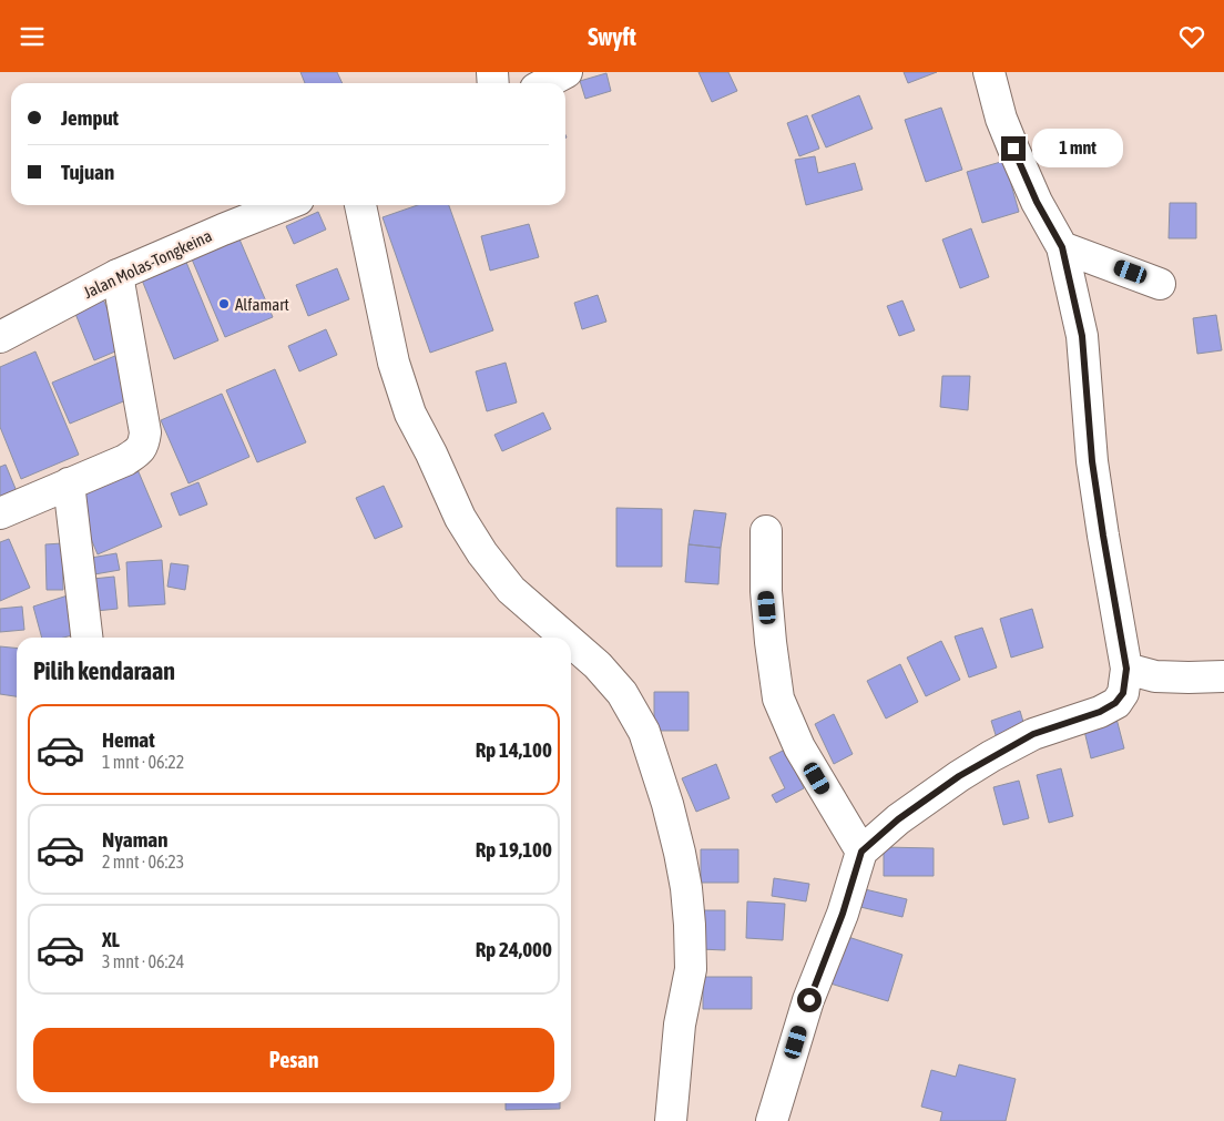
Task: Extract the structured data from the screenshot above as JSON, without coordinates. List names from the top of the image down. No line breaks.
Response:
{"streets":{"street":["Jalan Molas-Tongkeina"]},"places":["Alfamart"],"page":{"header":"Swyft","banner":["Jemput","Tujuan"],"bubble":"1 mnt","heading":"Pilih kendaraan","list":[{"name":"Hemat","note":"1 mnt · 06:22","value":"Rp 14,100"},{"name":"Nyaman","note":"2 mnt · 06:23","value":"Rp 19,100"},{"name":"XL","note":"3 mnt · 06:24","value":"Rp 24,000"}],"buttons":"Pesan"}}
